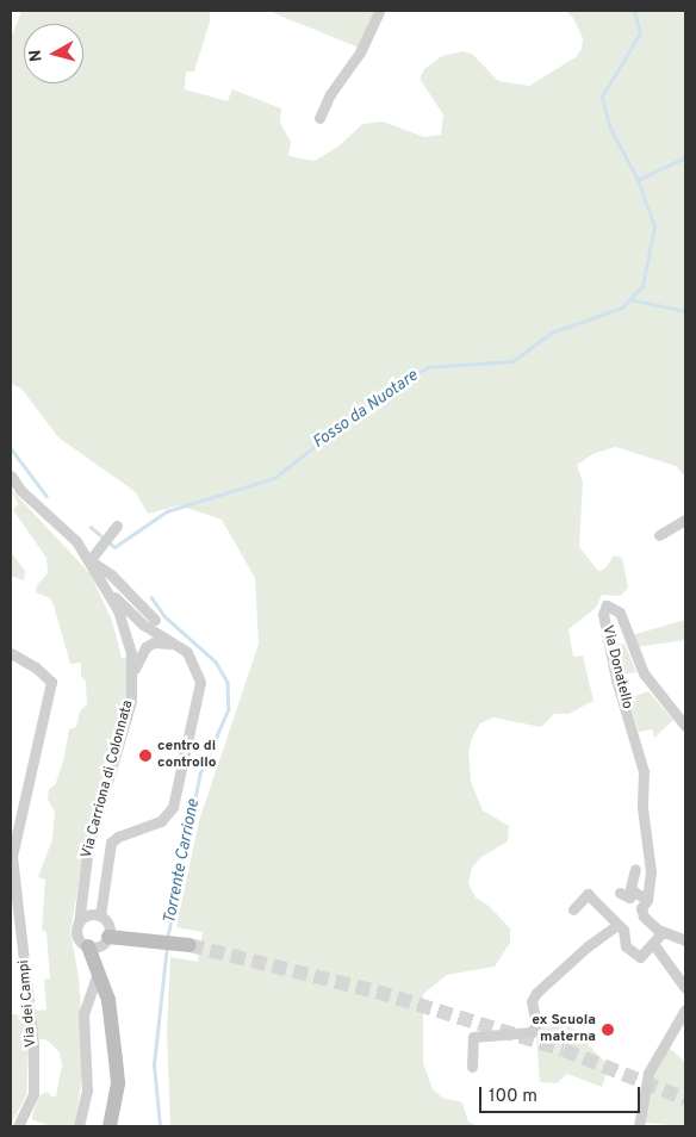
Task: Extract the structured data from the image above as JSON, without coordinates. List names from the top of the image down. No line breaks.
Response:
{"streets":{"main road":["Via Carriona di Colonnata"],"street":["Via Donatello","Via dei Campi"]},"water":["Fosso da Nuotare","Torrente Carrione"],"places":["centro di controllo","ex Scuola materna"],"scale_bar":"100 m","north":"left"}
